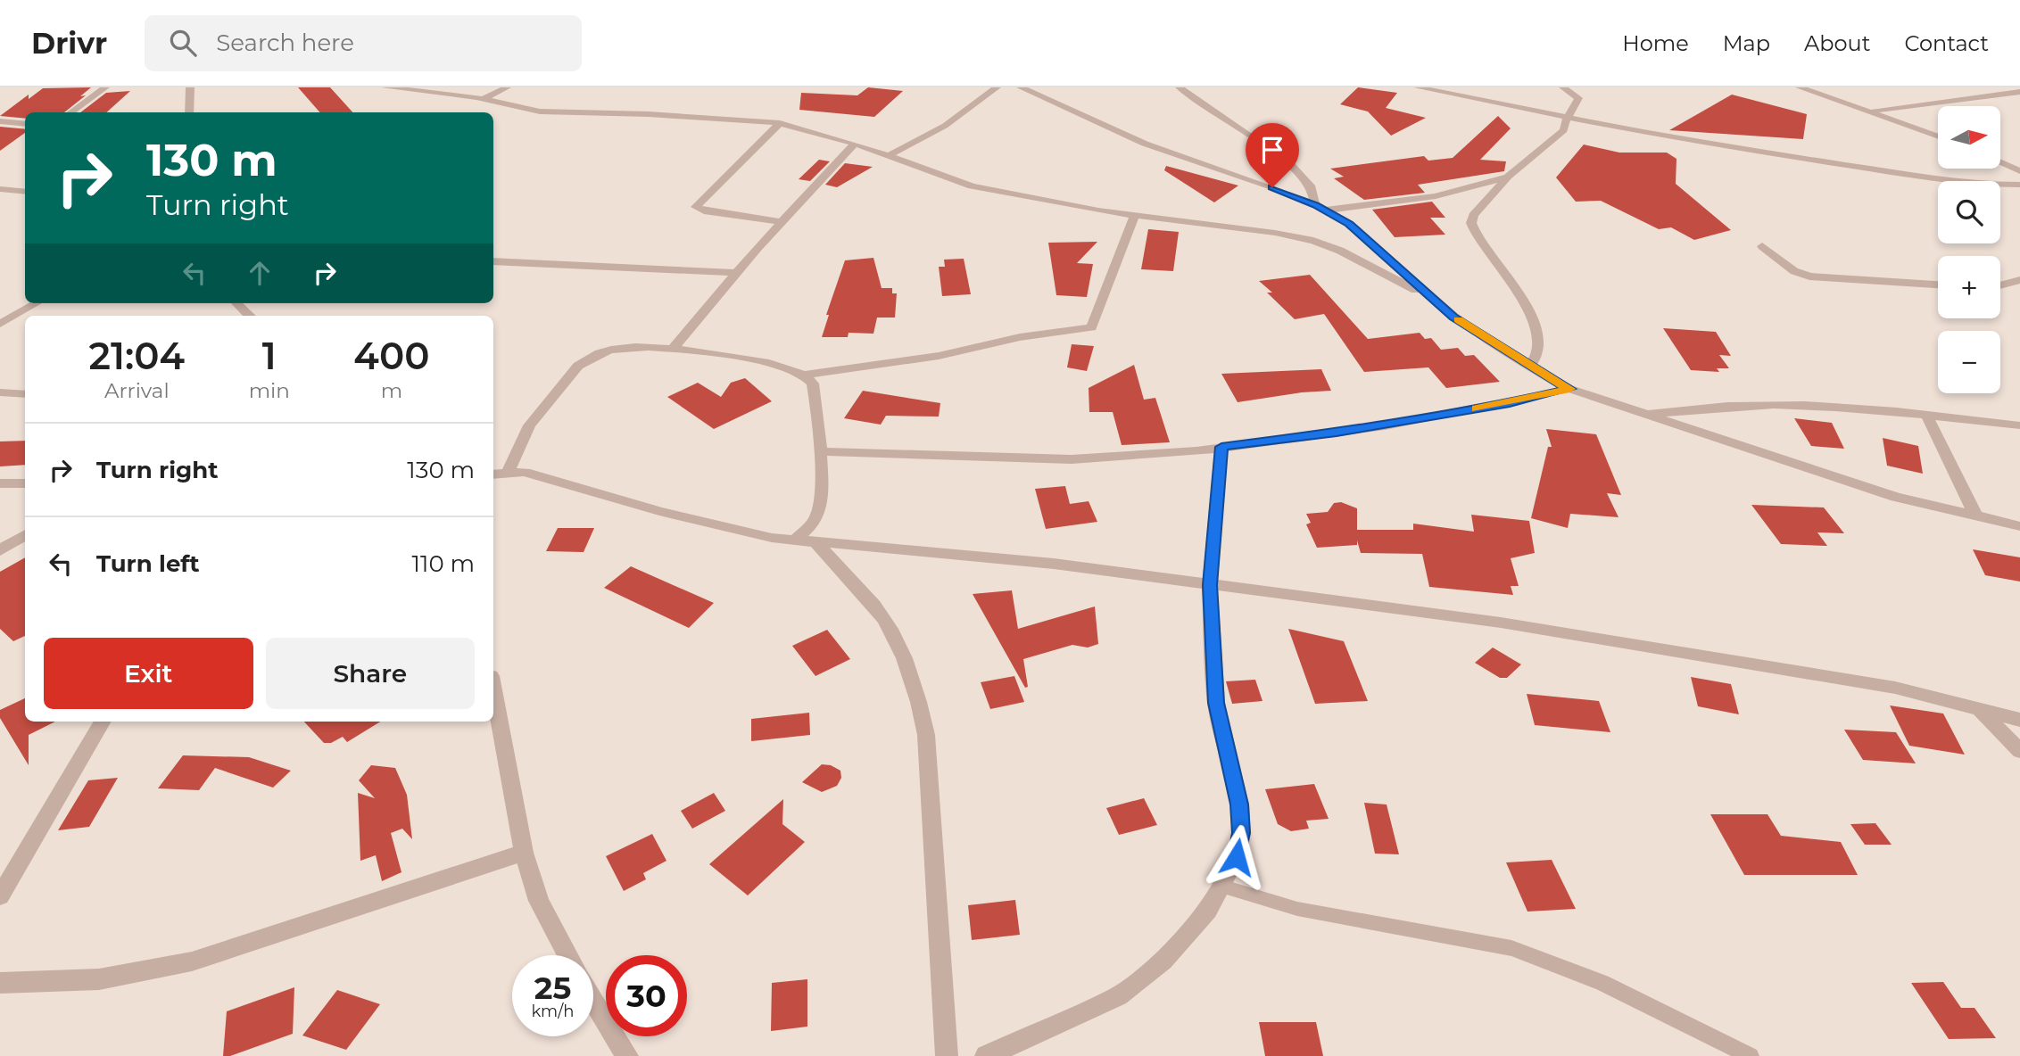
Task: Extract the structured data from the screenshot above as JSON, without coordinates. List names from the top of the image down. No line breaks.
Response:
{"north":"right","page":{"header":"Drivr","search":"Search here","nav":["Home","Map","About","Contact"],"map_buttons":["+","−"],"turn":["130 m","Turn right"],"eta":["21:04","Arrival","1","min","400","m"],"list":[{"name":"Turn right","value":"130 m"},{"name":"Turn left","value":"110 m"}],"buttons":["Exit","Share"],"speed":"25 km/h","limit":"30"}}
